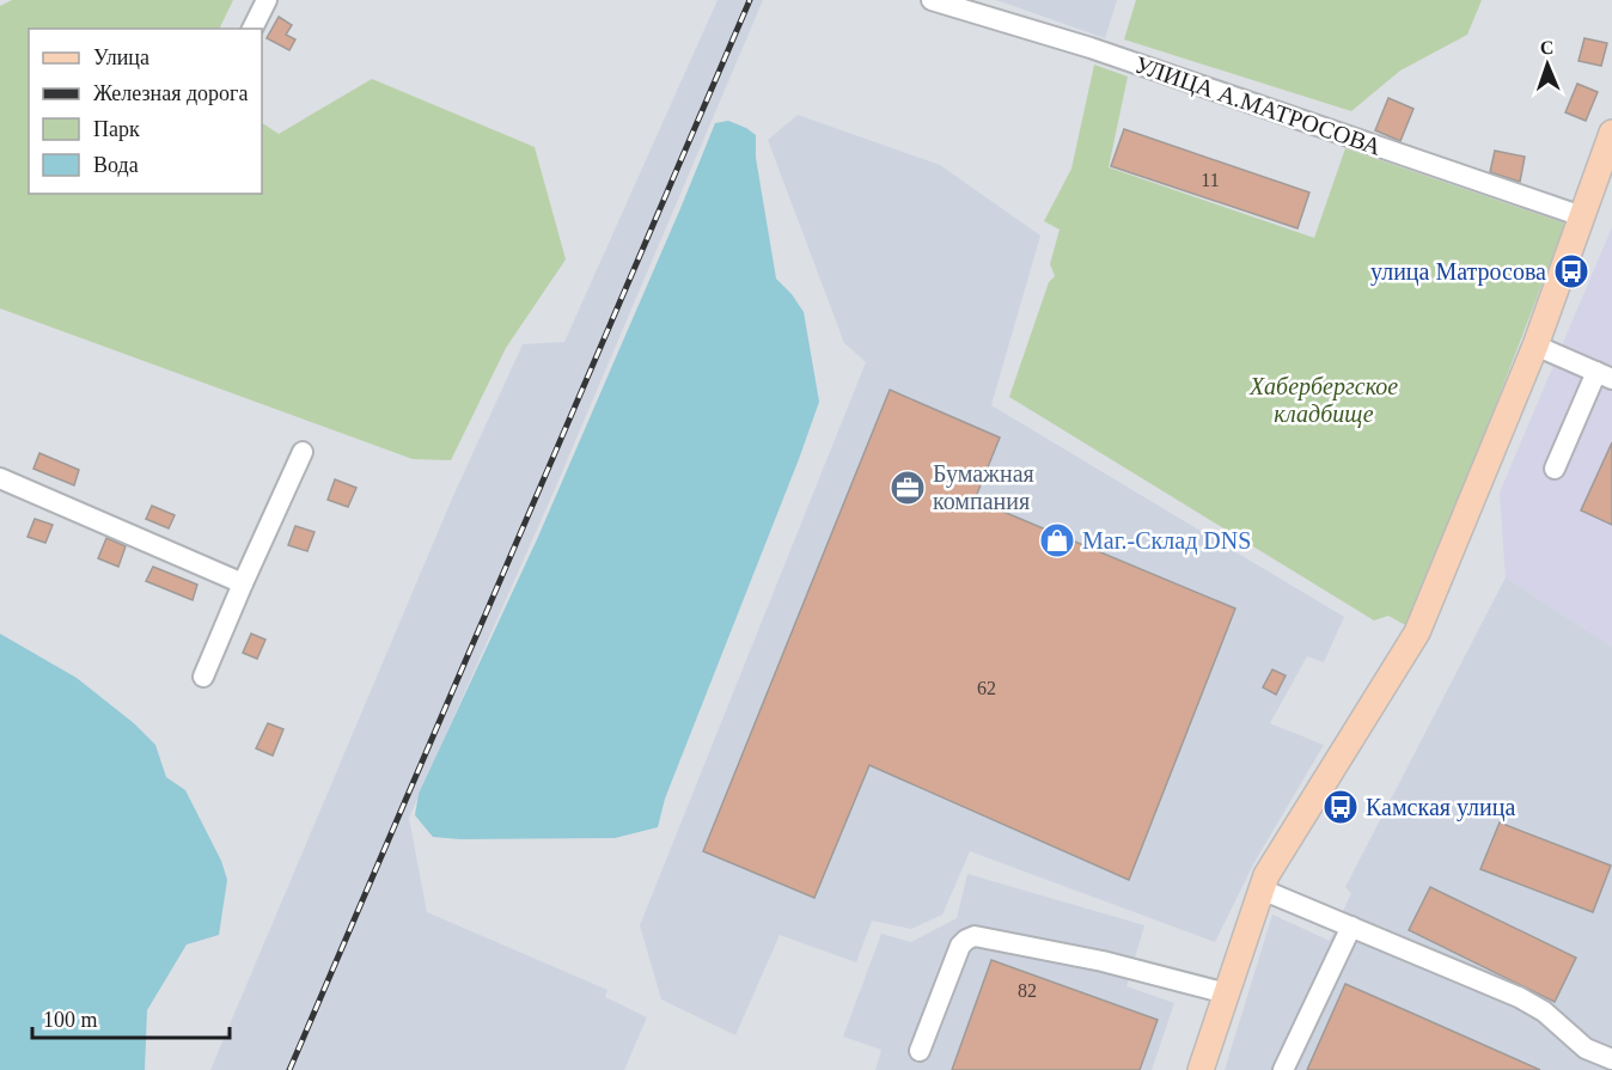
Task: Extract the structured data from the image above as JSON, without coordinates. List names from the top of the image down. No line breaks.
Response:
{"streets":{"street":["УЛИЦА А.МАТРОСОВА"]},"parks":["Хабербергское кладбище"],"places":{"bus stop":["улица Матросова","Камская улица"],"office":["Бумажная компания"],"shop":["Маг.-Склад DNS"]},"house_numbers":["11","62","82"],"legend":["Улица","Железная дорога","Парк","Вода"],"scale_bar":"100 m","north":"top"}
